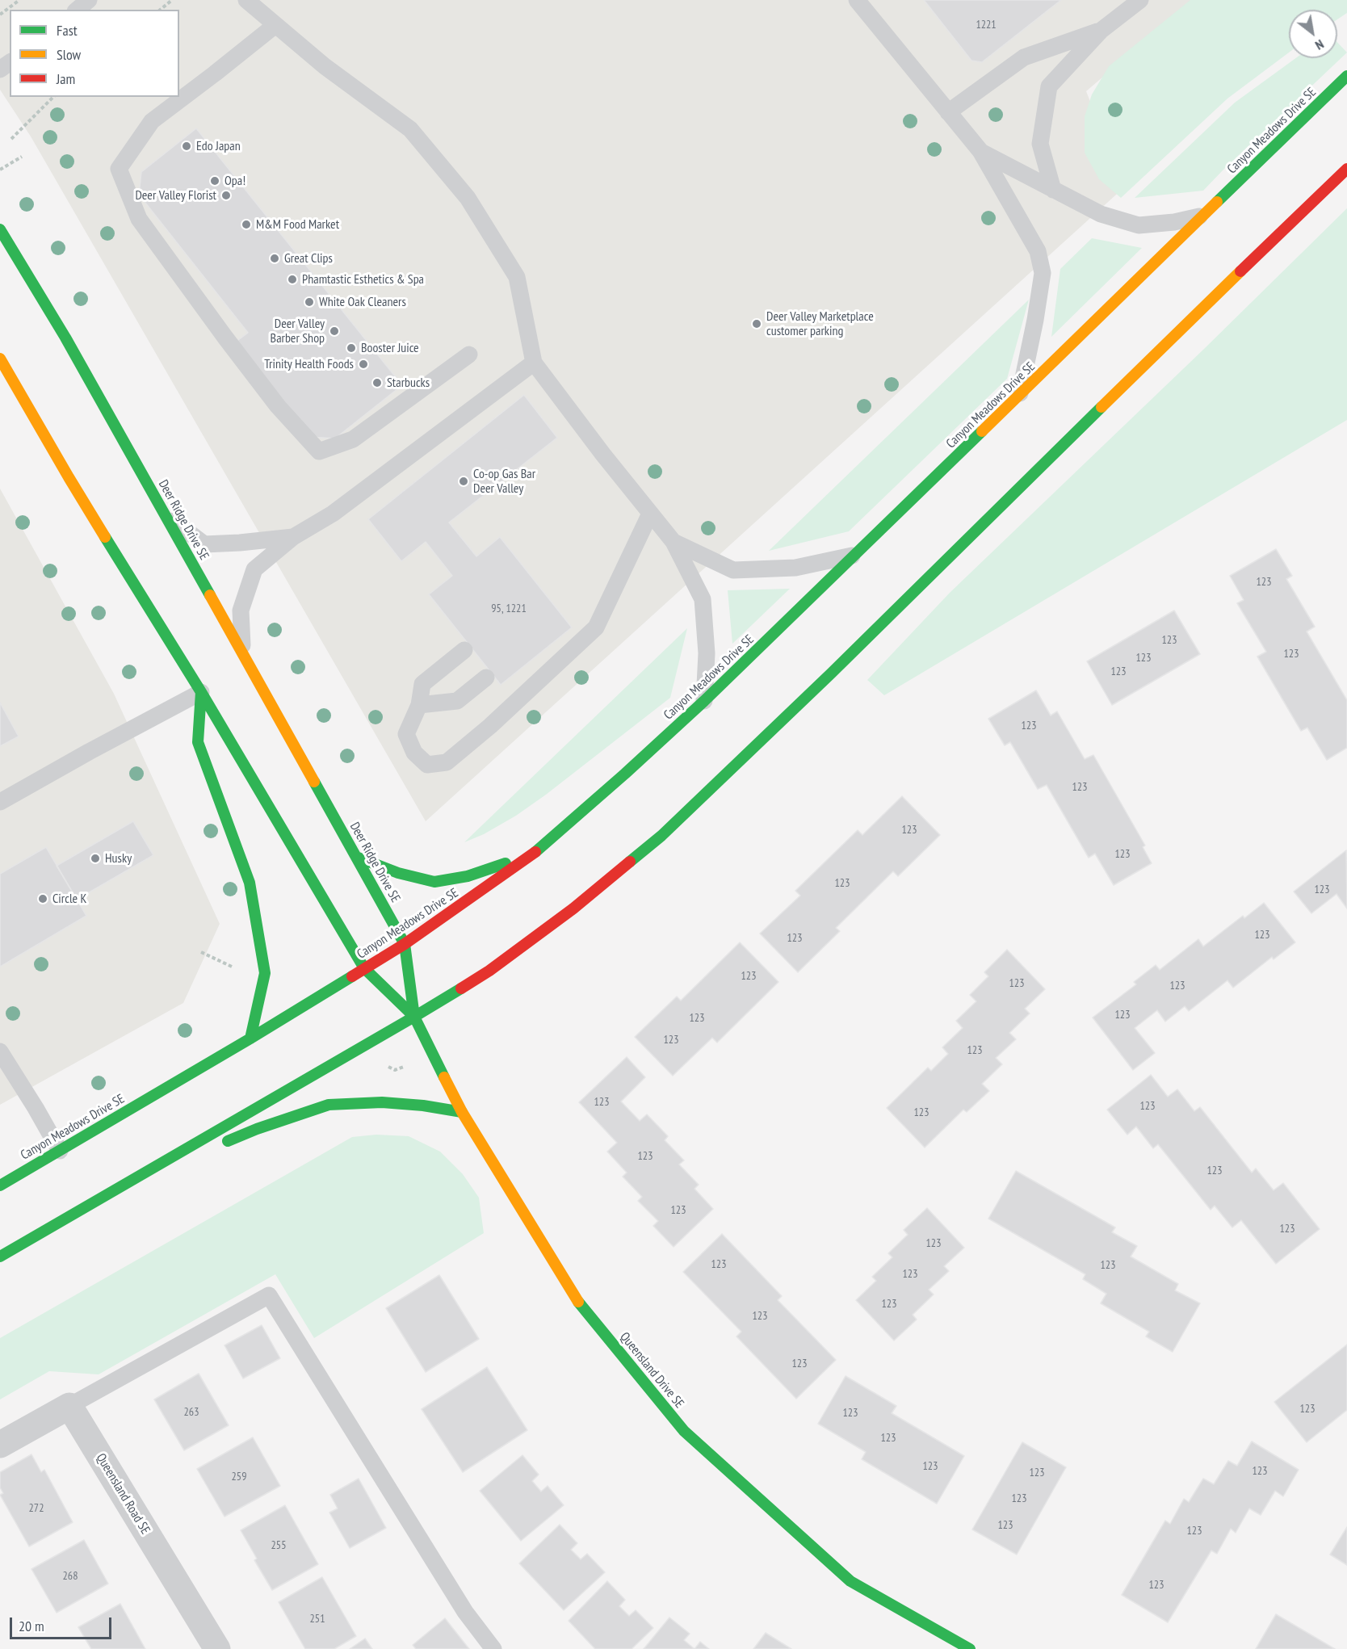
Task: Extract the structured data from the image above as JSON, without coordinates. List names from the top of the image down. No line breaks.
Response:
{"streets":{"street":["Canyon Meadows Drive SE","Deer Ridge Drive SE","Queensland Drive SE","Queensland Road SE"]},"crossings":[["Canyon Meadows Drive SE","Deer Ridge Drive SE"],["Deer Ridge Drive SE","Queensland Drive SE"]],"places":["Edo Japan","Opa!","Deer Valley Florist","M&M Food Market","Great Clips","Phamtastic Esthetics & Spa","White Oak Cleaners","Deer Valley Marketplace customer parking","Deer Valley Barber Shop","Booster Juice","Trinity Health Foods","Starbucks","Co-op Gas Bar Deer Valley","Husky","Circle K"],"house_numbers":["1221","123","95, 1221","123","123","123","123","123","123","123","123","123","123","123","123","123","123","123","123","123","123","123","123","123","123","123","123","123","123","123","123","123","123","123","123","123","123","263","123","123","123","123","123","259","123","272","123","123","255","268","123","251"],"legend":["Fast","Slow","Jam"],"scale_bar":"20 m","north":"bottom right"}
